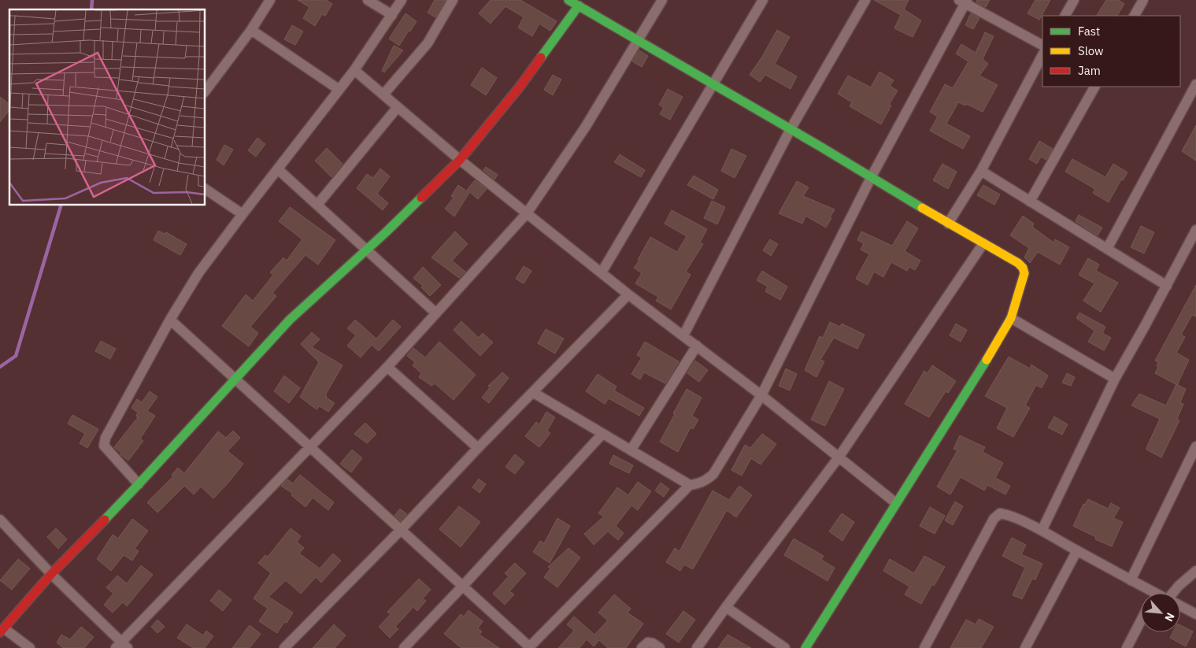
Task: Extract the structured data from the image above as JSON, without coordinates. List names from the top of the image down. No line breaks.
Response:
{"legend":["Fast","Slow","Jam"],"north":"bottom right"}
